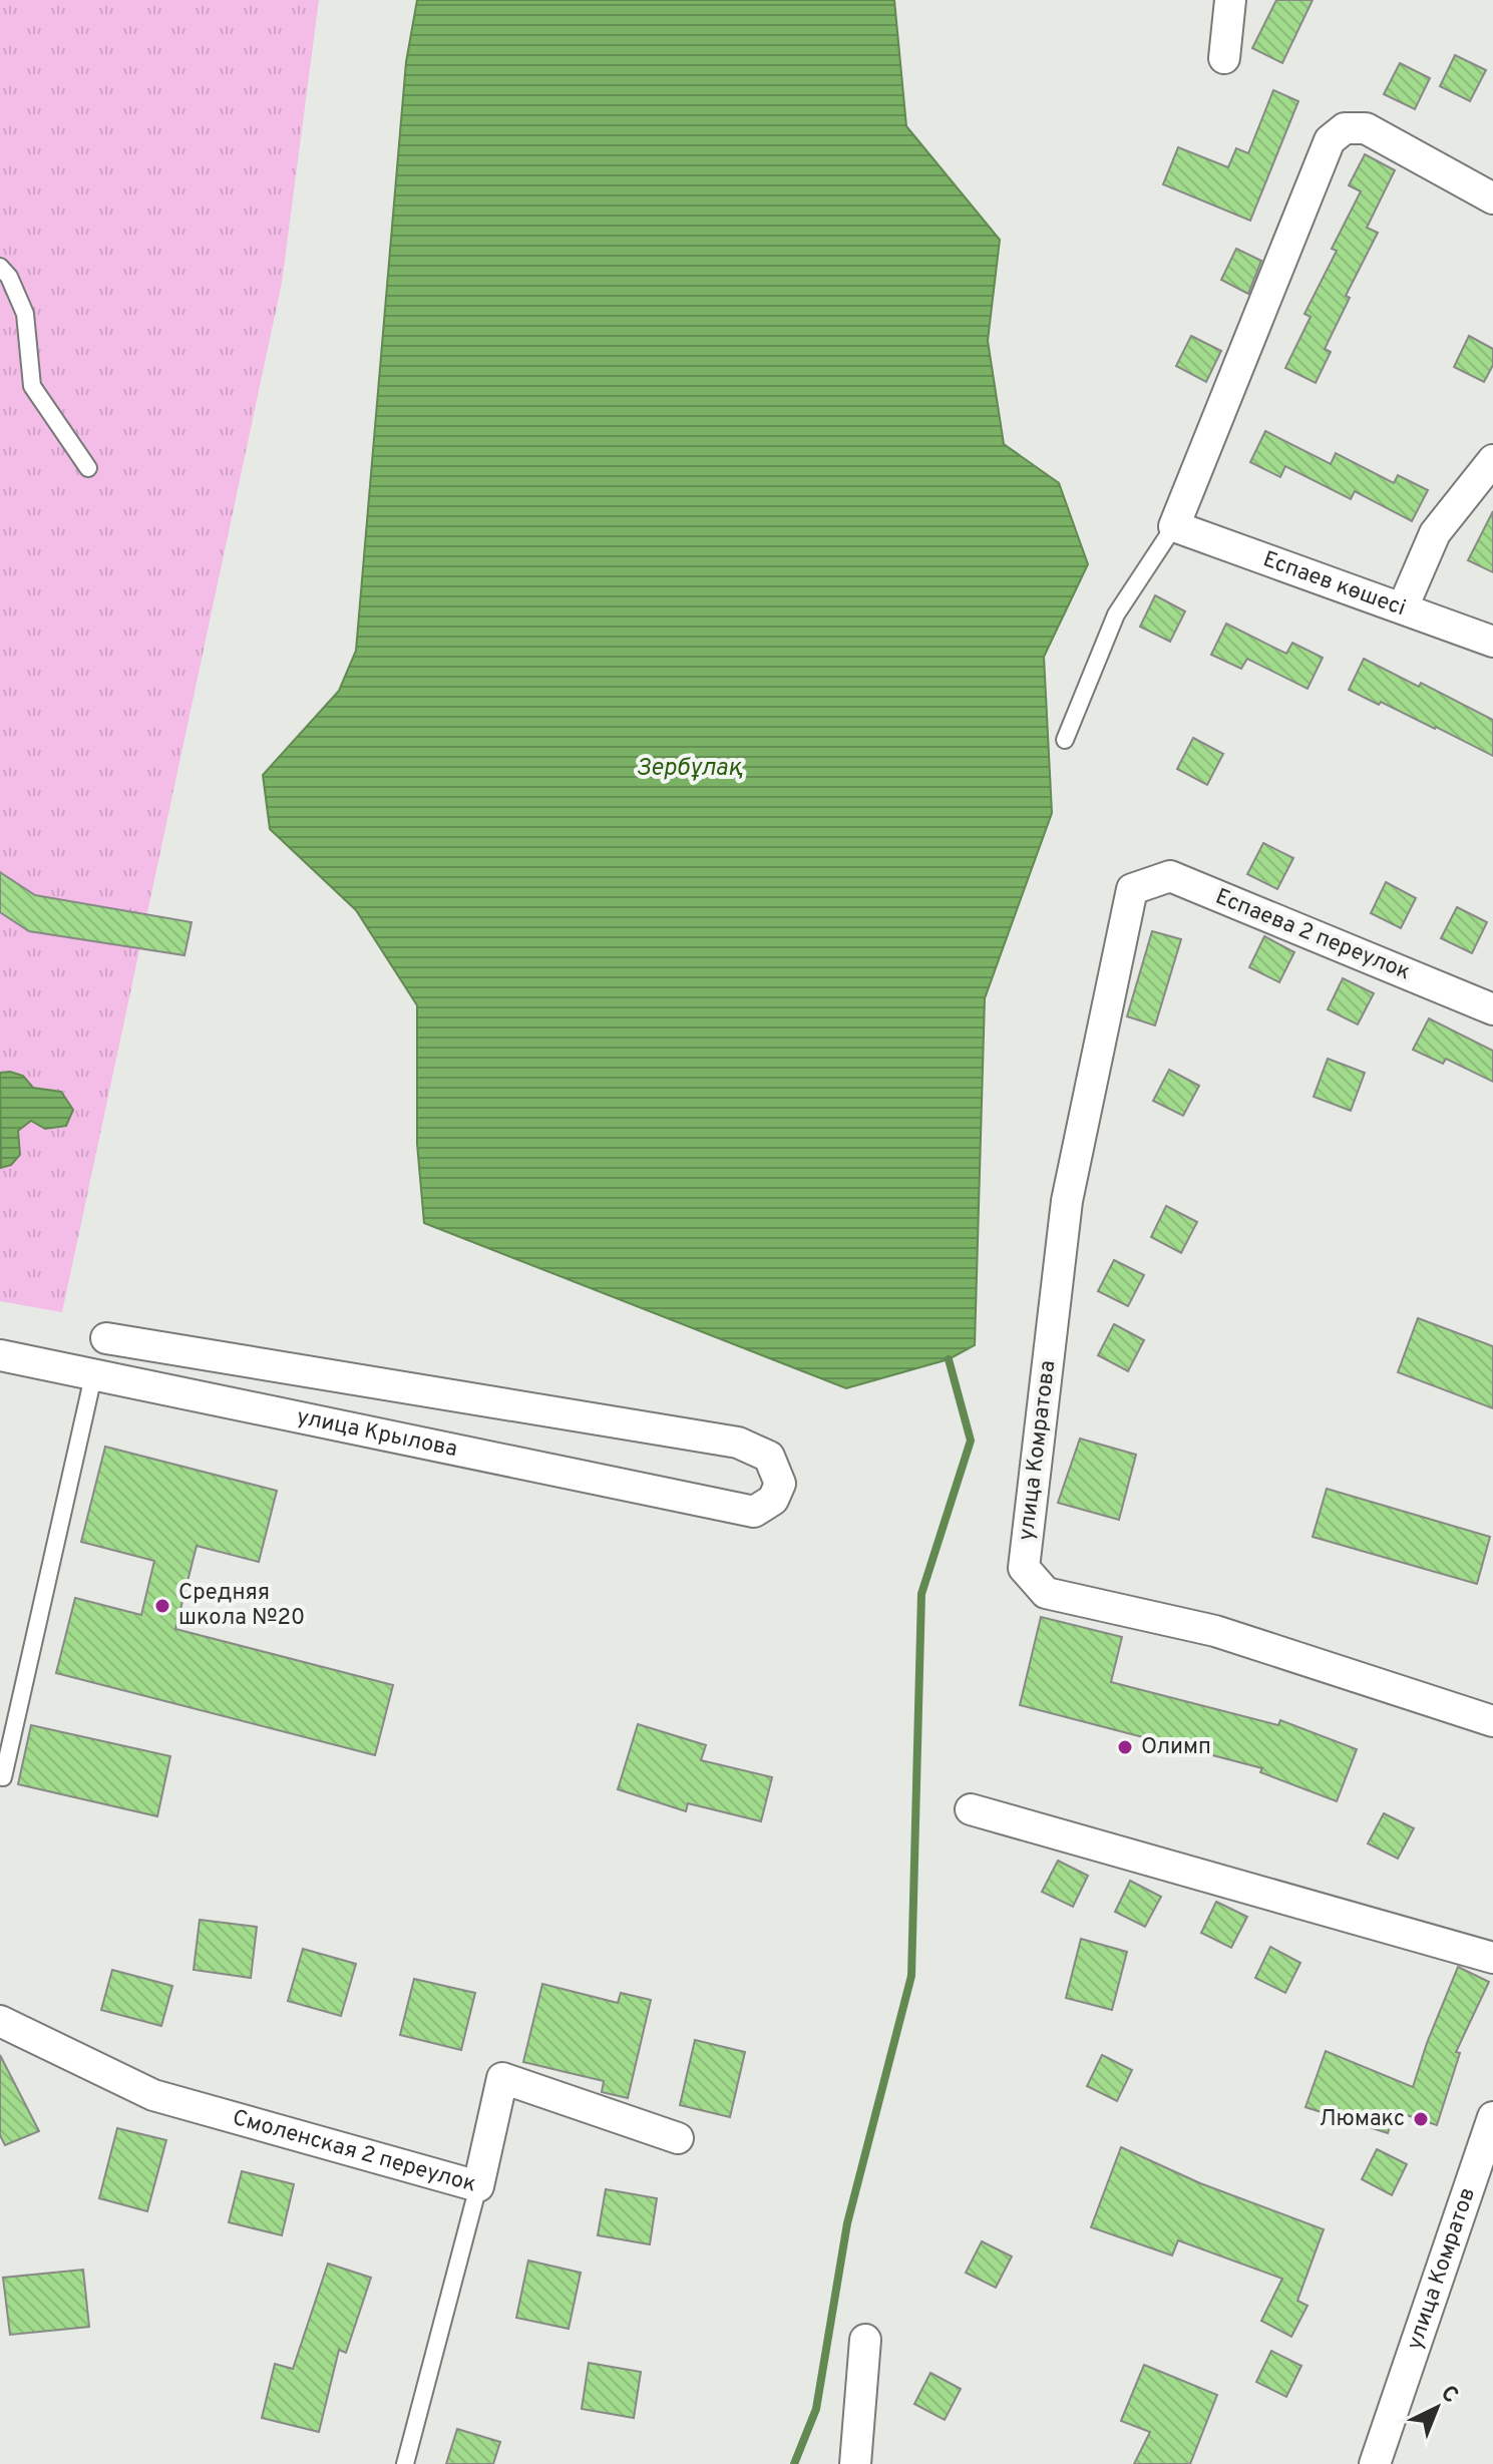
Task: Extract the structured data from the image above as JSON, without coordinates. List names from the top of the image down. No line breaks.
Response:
{"streets":{"street":["Еспаев көшесі","Еспаева 2 переулок","улица Крылова","улица Комратова","Смоленская 2 переулок","улица Комратов"]},"crossings":[["Еспаева 2 переулок","улица Комратова"]],"water":["Зербұлақ"],"places":["Средняя школа №20","Олимп","Люмакс"],"north":"top right"}
